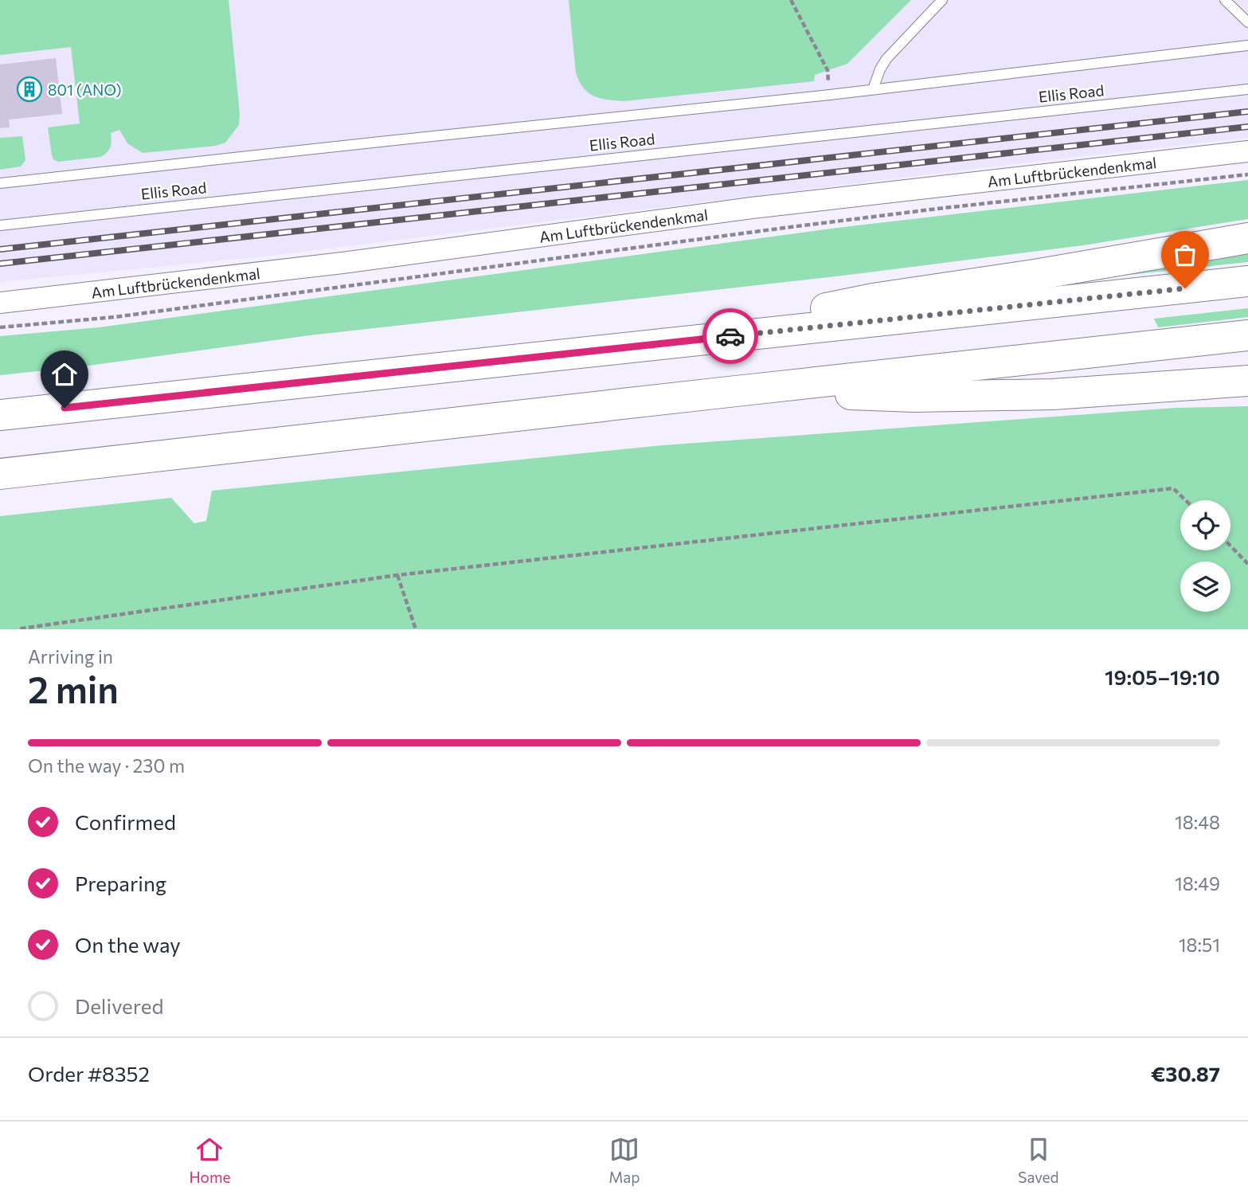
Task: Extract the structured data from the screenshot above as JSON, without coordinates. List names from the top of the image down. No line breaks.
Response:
{"streets":{"street":["Am Luftbrückendenkmal"],"lane":["Ellis Road"]},"places":{"building":["801 (ANO)"]},"page":{"heading":["2 min","Arriving in","19:05–19:10"],"panel":["Order #8352","€30.87"],"bar":"On the way · 230 m","list":[["Confirmed","18:48"],["Preparing","18:49"],["On the way","18:51"],"Delivered"],"tabs":["Home","Map","Saved"]}}
